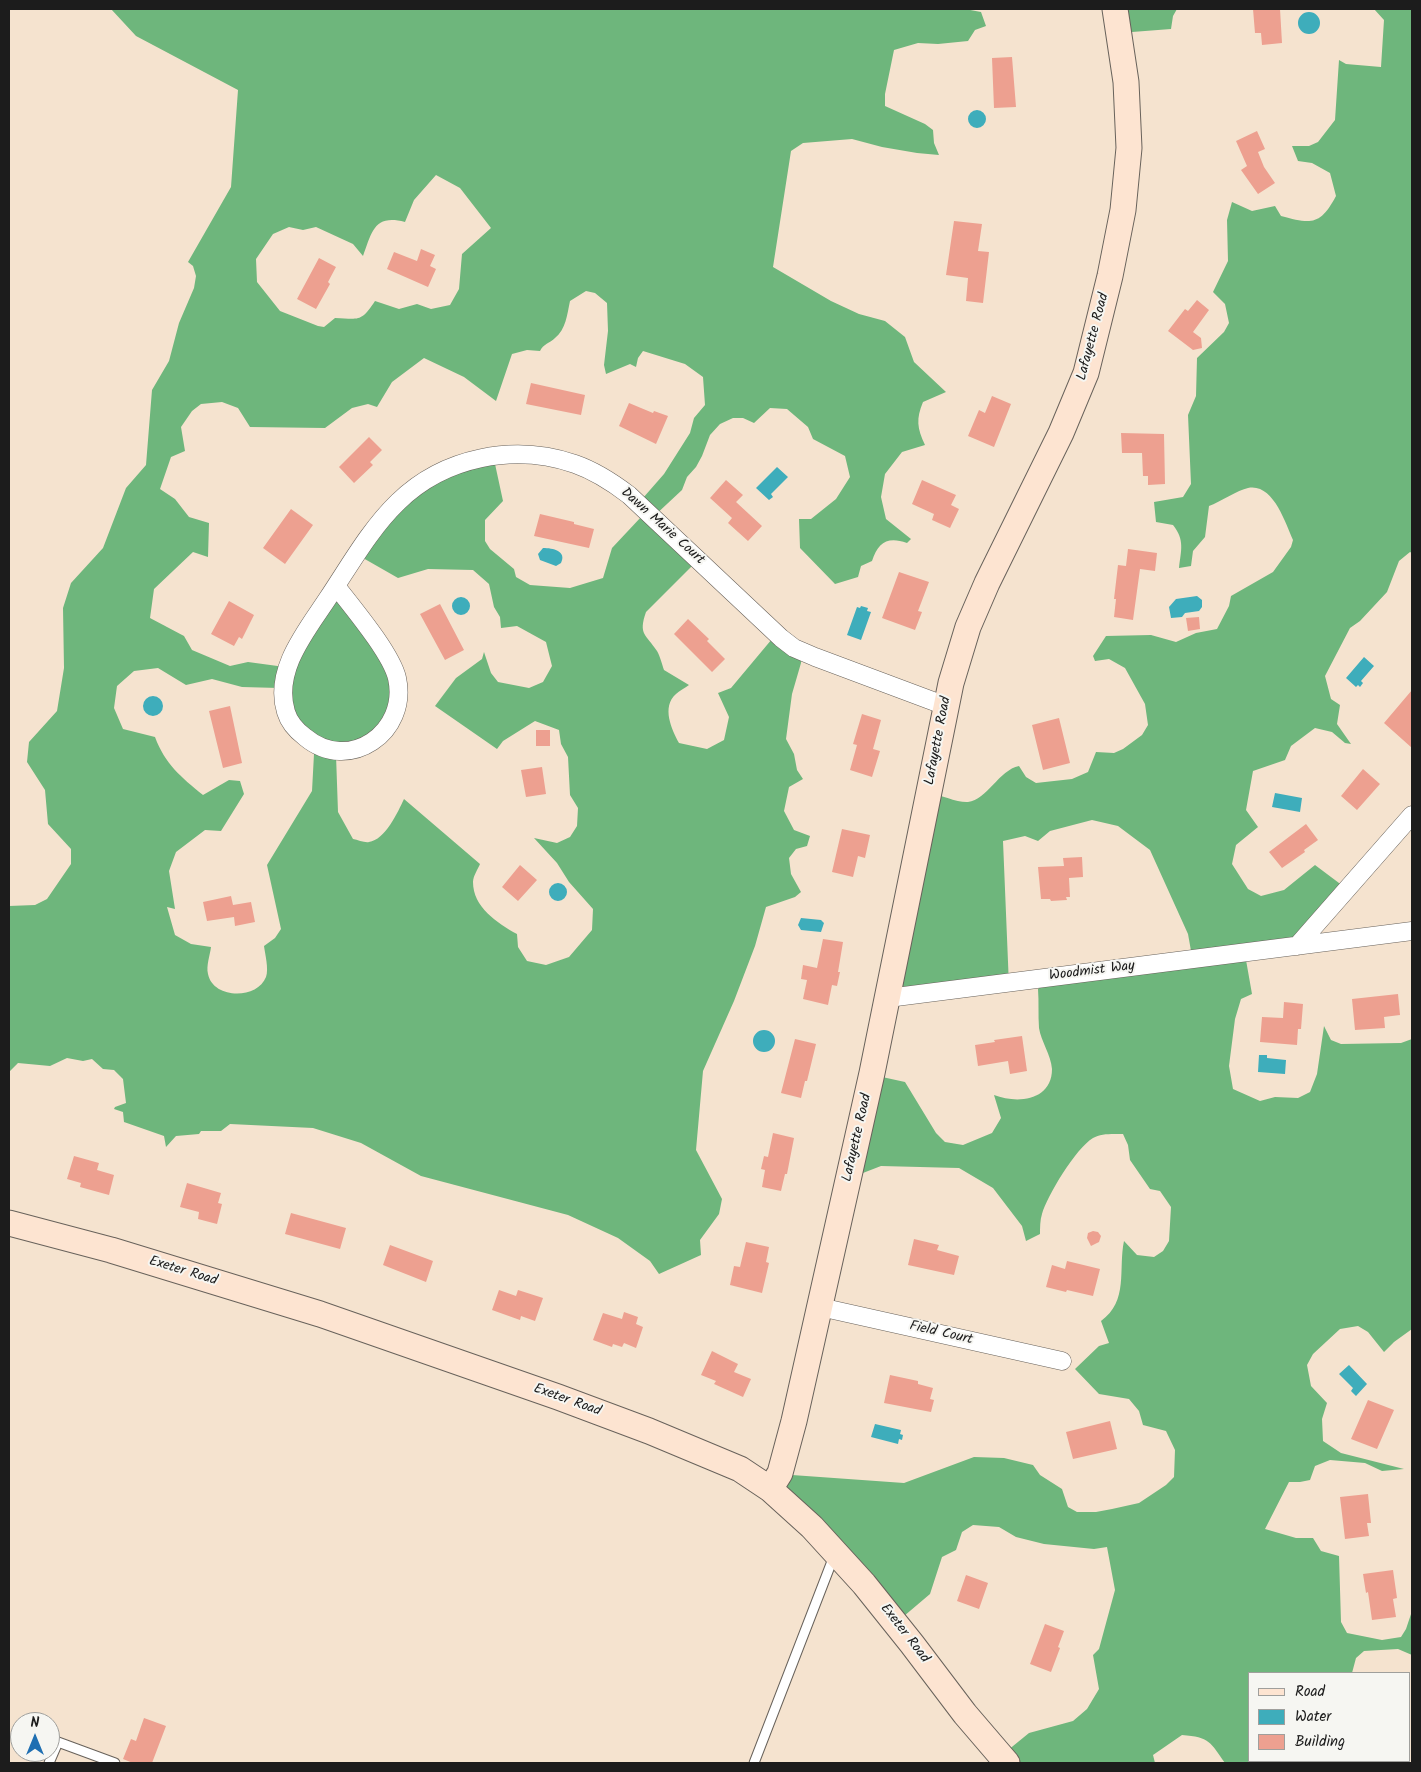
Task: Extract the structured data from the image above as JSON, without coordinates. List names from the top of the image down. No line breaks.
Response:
{"streets":{"street":["Lafayette Road","Dawn Marie Court","Woodmist Way","Exeter Road","Field Court"]},"crossings":[["Lafayette Road","Dawn Marie Court"],["Lafayette Road","Woodmist Way"],["Lafayette Road","Exeter Road"],["Lafayette Road","Field Court"]],"legend":["Road","Water","Building"],"north":"top"}
